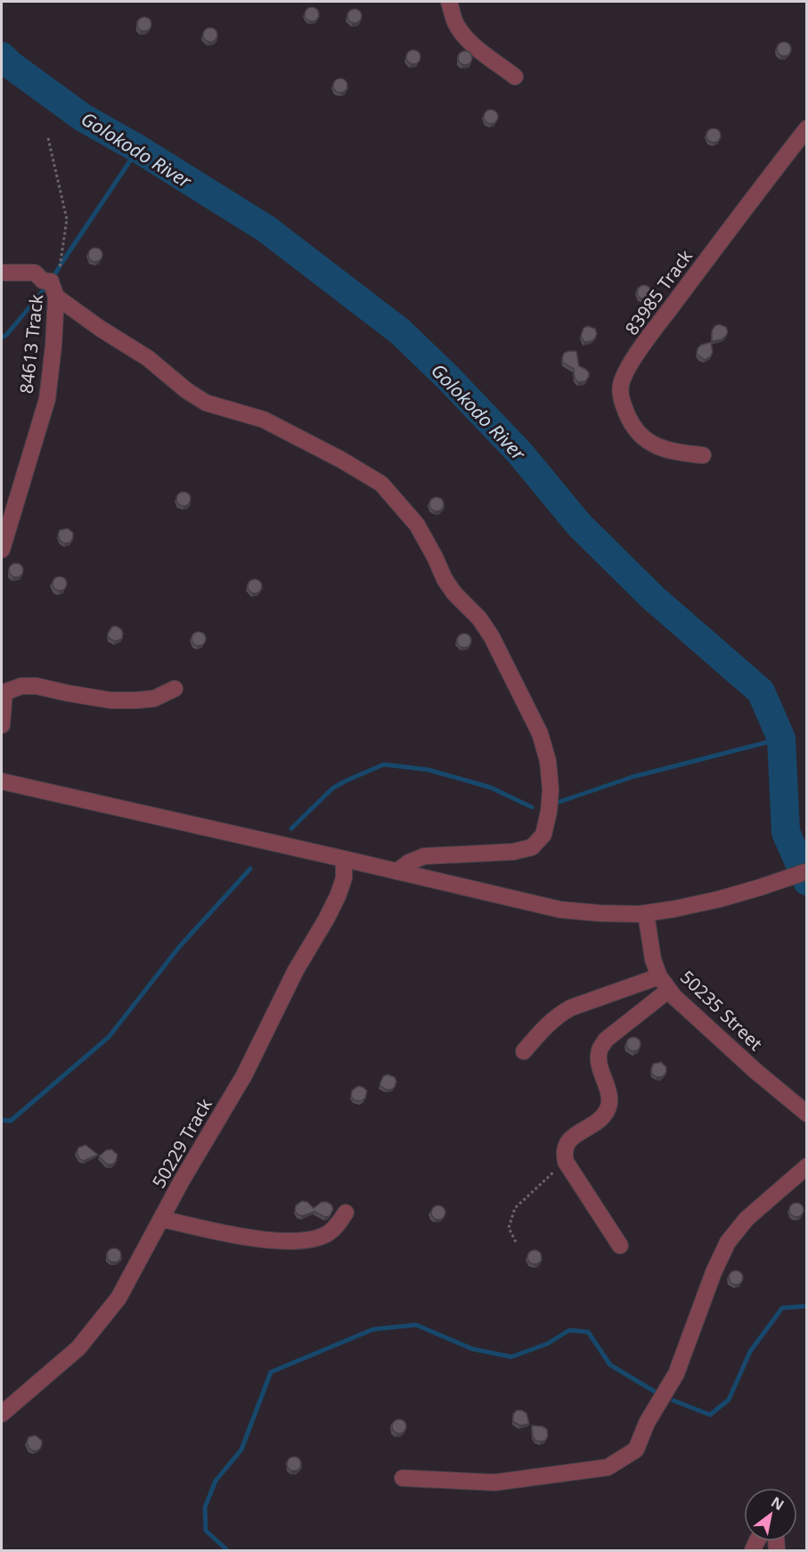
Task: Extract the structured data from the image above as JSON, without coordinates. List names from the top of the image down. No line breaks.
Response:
{"streets":{"street":["83985 Track","84613 Track","50235 Street","50229 Track"]},"water":["Golokodo River"],"north":"top right"}
